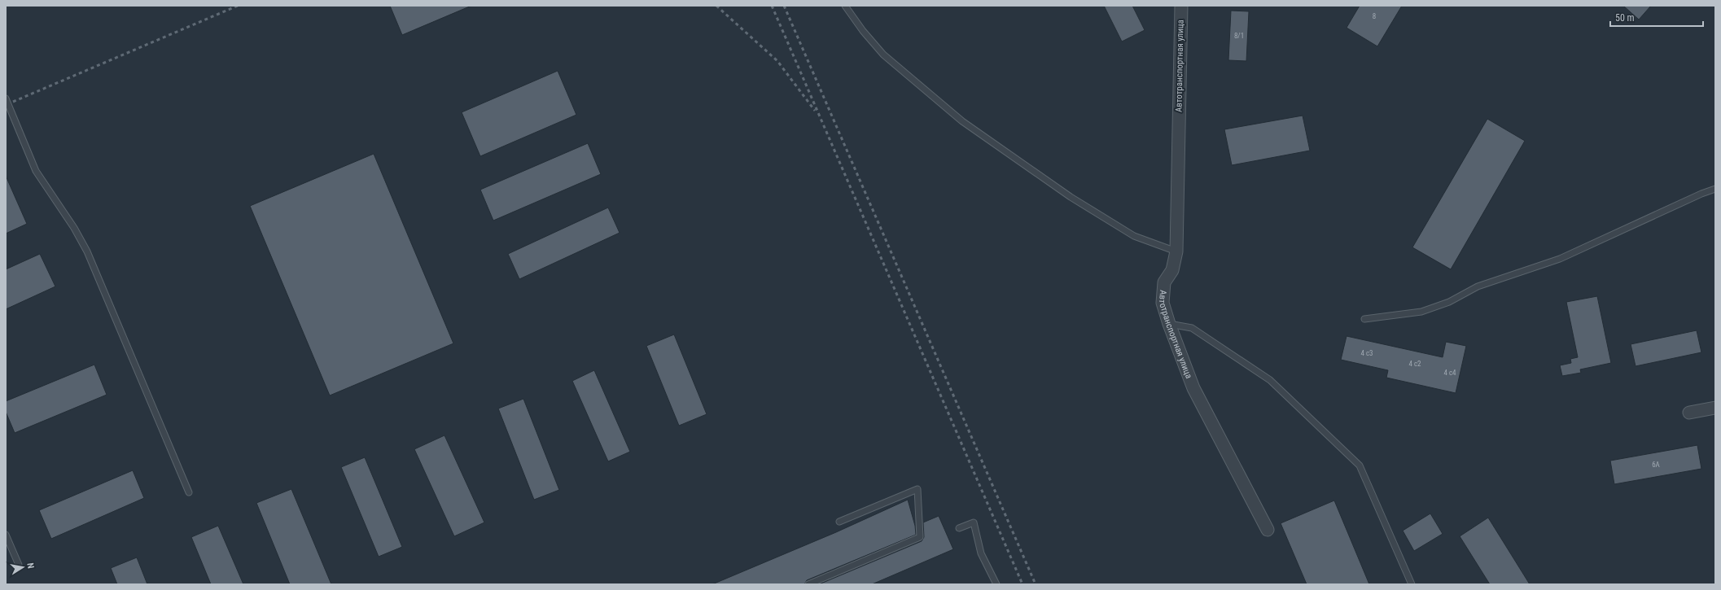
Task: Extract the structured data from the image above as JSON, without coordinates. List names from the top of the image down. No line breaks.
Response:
{"streets":{"street":["Автотранспортная улица"]},"house_numbers":["8","8/1","4 с3","4 с2","4 с4","6А"],"scale_bar":"50 m","north":"right"}
